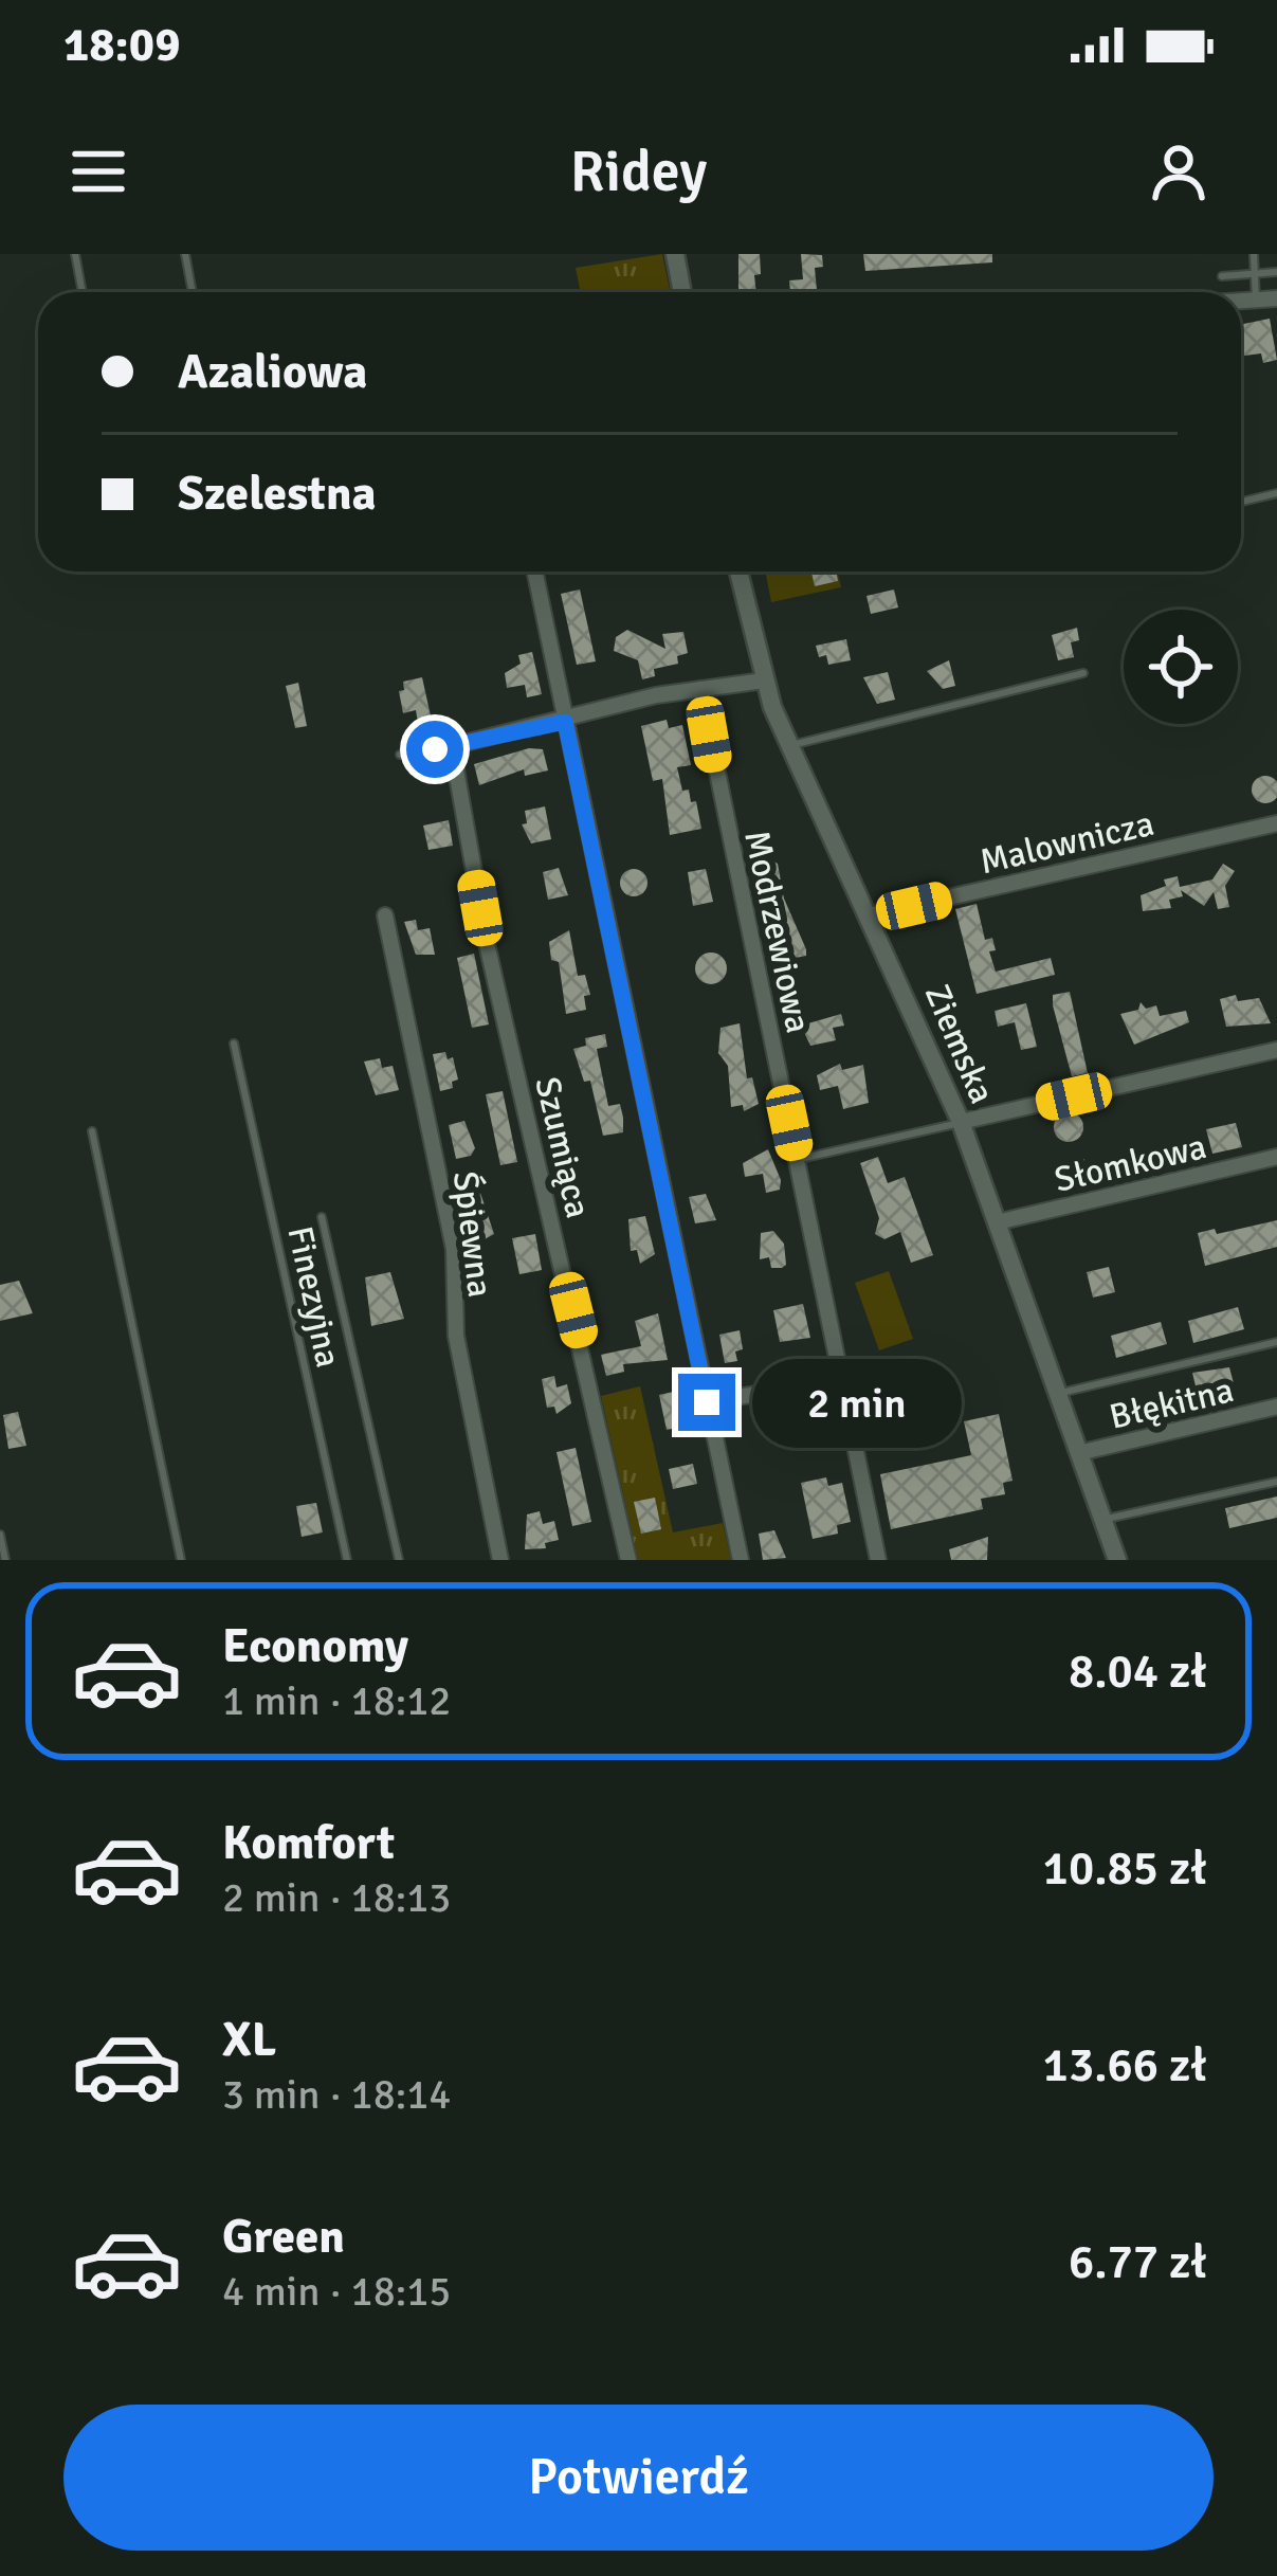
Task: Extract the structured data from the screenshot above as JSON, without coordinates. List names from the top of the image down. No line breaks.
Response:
{"streets":{"street":["Malownicza","Modrzewiowa","Ziemska","Szumiąca","Słomkowa","Śpiewna","Błękitna"],"lane":["Finezyjna"]},"crossings":[["Malownicza","Ziemska"],["Ziemska","Słomkowa"],["Ziemska","Błękitna"]],"page":{"status":"18:09","header":"Ridey","banner":["Azaliowa","Szelestna"],"bubble":"2 min","list":[{"name":"Economy","note":"1 min · 18:12","value":"8.04 zł"},{"name":"Komfort","note":"2 min · 18:13","value":"10.85 zł"},{"name":"XL","note":"3 min · 18:14","value":"13.66 zł"},{"name":"Green","note":"4 min · 18:15","value":"6.77 zł"}],"buttons":"Potwierdź"}}
